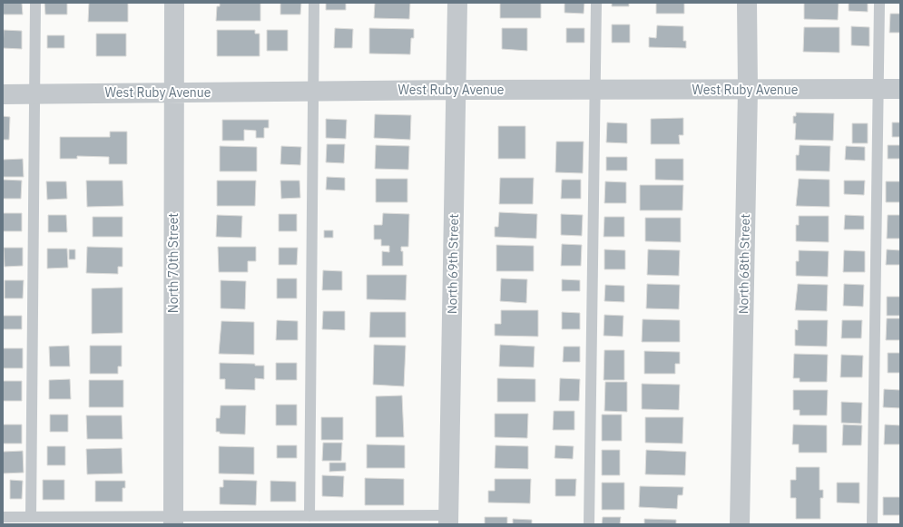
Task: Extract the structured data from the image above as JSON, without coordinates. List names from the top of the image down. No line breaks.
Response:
{"streets":{"street":["West Ruby Avenue","North 70th Street","North 69th Street","North 68th Street"]},"crossings":[["West Ruby Avenue","North 70th Street"],["West Ruby Avenue","North 69th Street"],["West Ruby Avenue","North 68th Street"]]}
